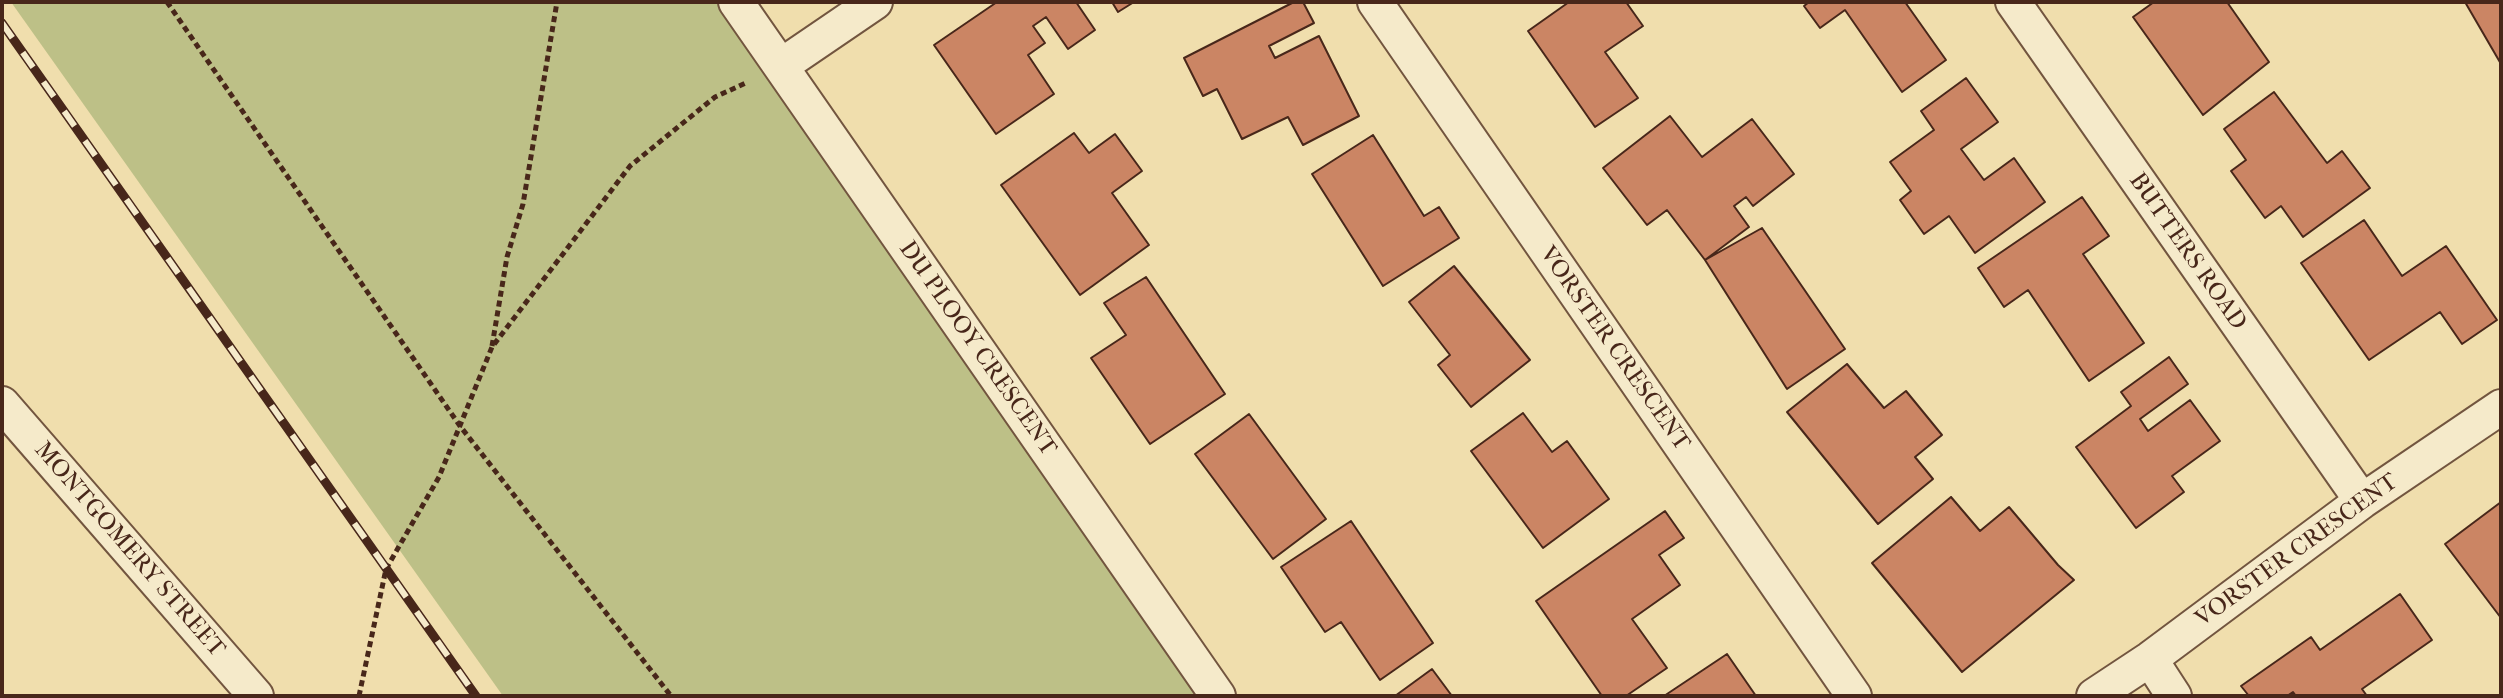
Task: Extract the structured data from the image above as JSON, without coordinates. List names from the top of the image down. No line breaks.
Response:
{"streets":{"street":["BUTTERS ROAD","DU PLOOY CRESCENT","VORSTER CRESCENT","MONTGOMERY STREET"]},"crossings":[["BUTTERS ROAD","VORSTER CRESCENT"]]}
